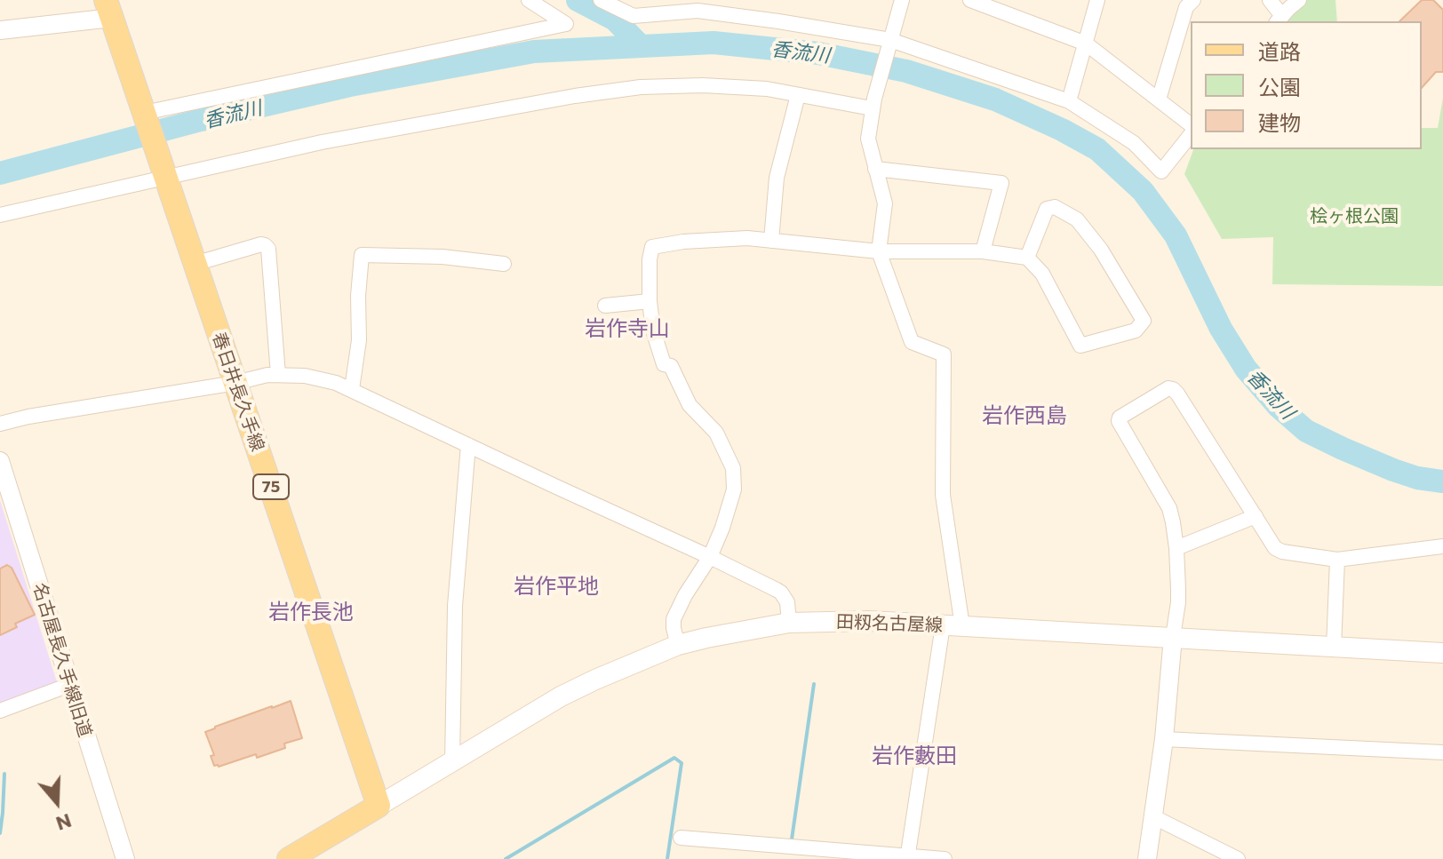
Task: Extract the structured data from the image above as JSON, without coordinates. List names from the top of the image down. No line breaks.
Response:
{"streets":{"main road":["春日井長久手線","75","田籾名古屋線"],"street":["名古屋長久手線旧道"]},"crossings":[["春日井長久手線","田籾名古屋線"]],"districts":["岩作寺山","岩作西島","岩作平地","岩作長池","岩作藪田"],"water":["香流川"],"parks":["桧ヶ根公園"],"legend":["道路","公園","建物"],"north":"bottom"}
